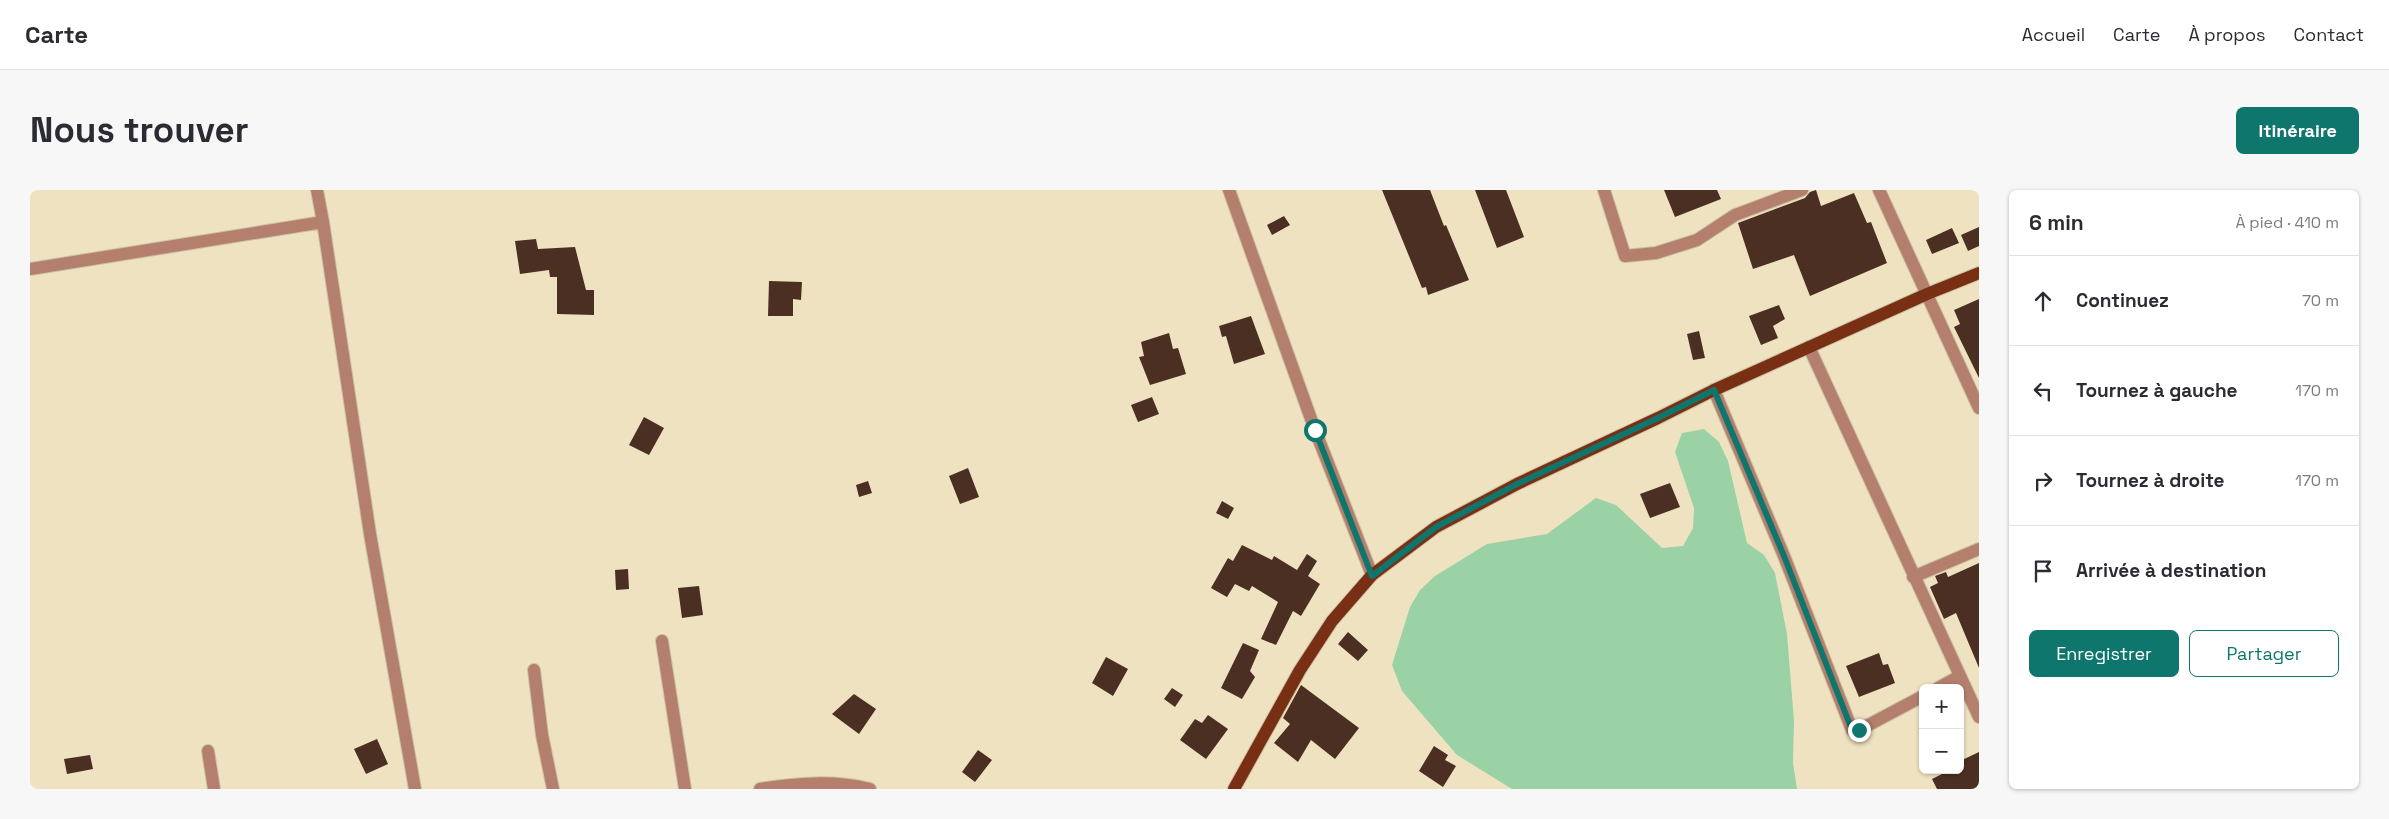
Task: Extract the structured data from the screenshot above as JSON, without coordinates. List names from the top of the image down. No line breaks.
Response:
{"page":{"header":"Carte","nav":["Accueil","Carte","À propos","Contact"],"buttons":["Itinéraire",["Enregistrer","Partager"]],"title":"Nous trouver","heading":["6 min","À pied · 410 m"],"list":[["Continuez","70 m"],["Tournez à gauche","170 m"],["Tournez à droite","170 m"],"Arrivée à destination"],"map_buttons":["+","−"]}}
